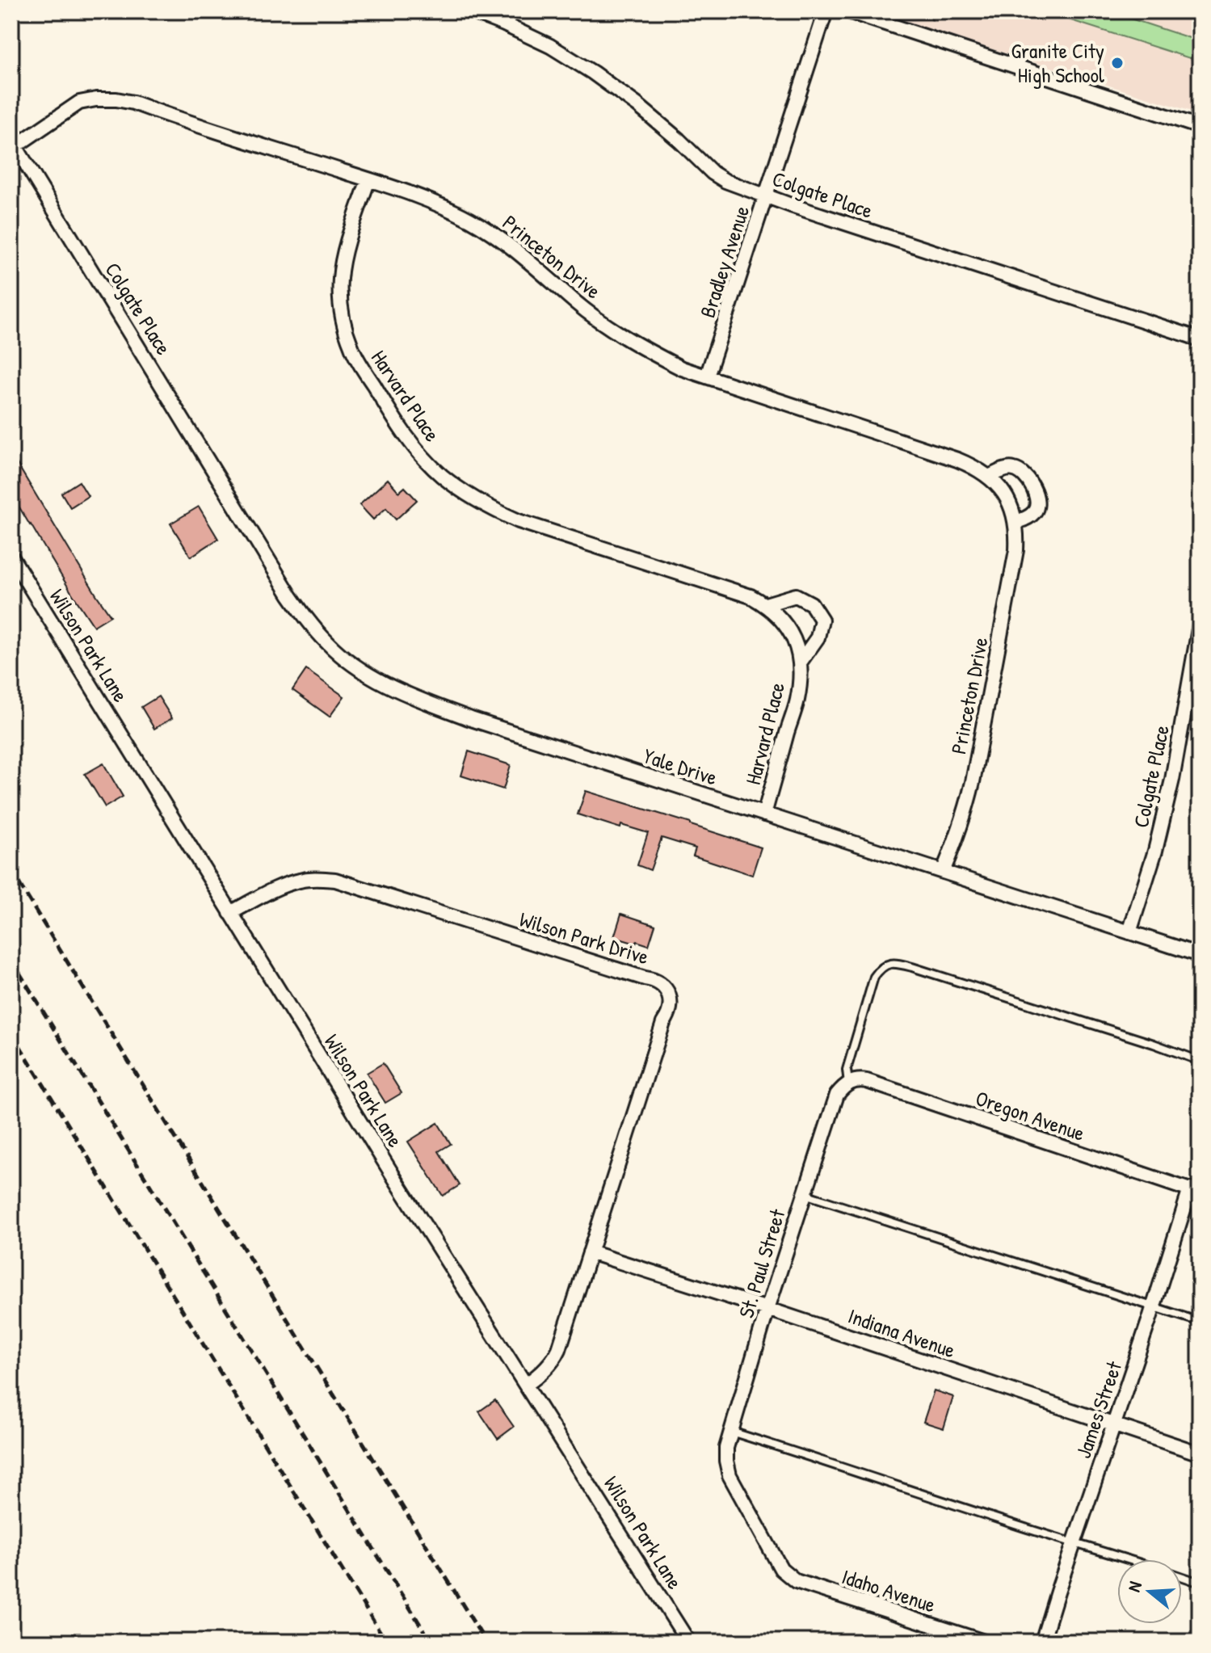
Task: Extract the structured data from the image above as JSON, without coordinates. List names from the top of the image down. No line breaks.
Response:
{"streets":{"street":["Colgate Place","Princeton Drive","Bradley Avenue","Harvard Place","Wilson Park Lane","Yale Drive","Wilson Park Drive","Oregon Avenue","St. Paul Street","Indiana Avenue","James Street","Idaho Avenue"]},"crossings":[["Colgate Place","Princeton Drive"],["Colgate Place","Bradley Avenue"],["Colgate Place","Yale Drive"],["Princeton Drive","Bradley Avenue"],["Princeton Drive","Harvard Place"],["Princeton Drive","Yale Drive"],["Harvard Place","Yale Drive"],["Wilson Park Lane","Wilson Park Drive"],["Wilson Park Drive","Indiana Avenue"],["Oregon Avenue","St. Paul Street"],["Oregon Avenue","James Street"],["St. Paul Street","Indiana Avenue"],["St. Paul Street","Idaho Avenue"],["Indiana Avenue","James Street"]],"places":["Granite City High School"],"north":"left"}
